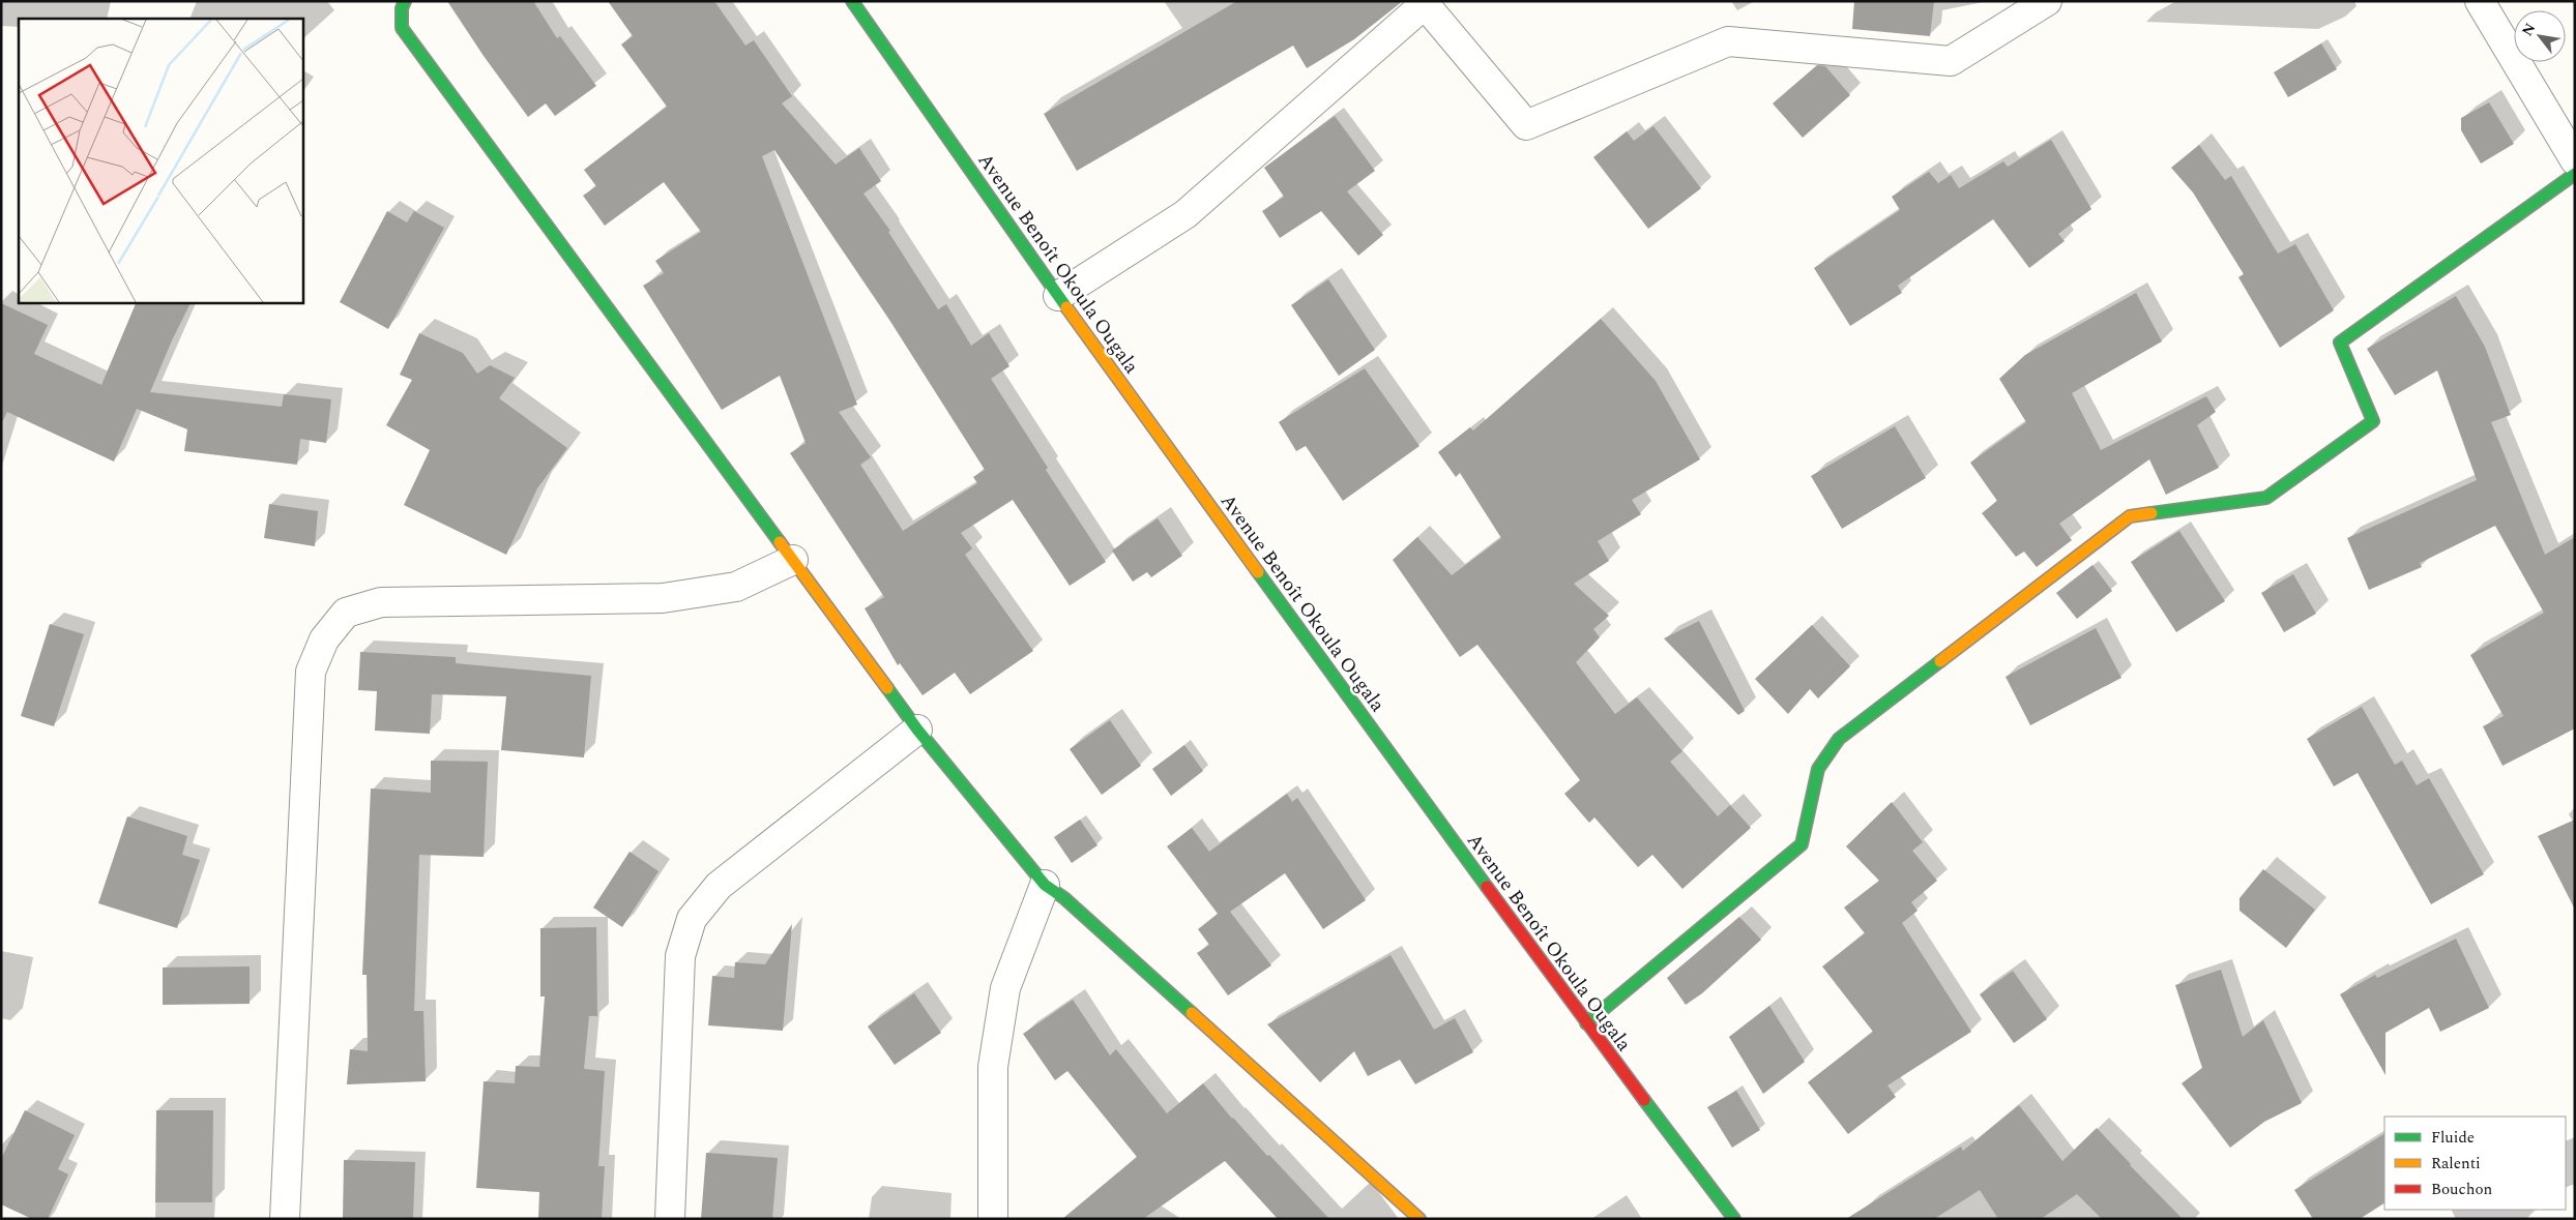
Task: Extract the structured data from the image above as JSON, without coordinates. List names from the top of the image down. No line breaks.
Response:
{"streets":{"street":["Avenue Benoît Okoula Ougala"]},"legend":["Fluide","Ralenti","Bouchon"],"north":"top left"}
